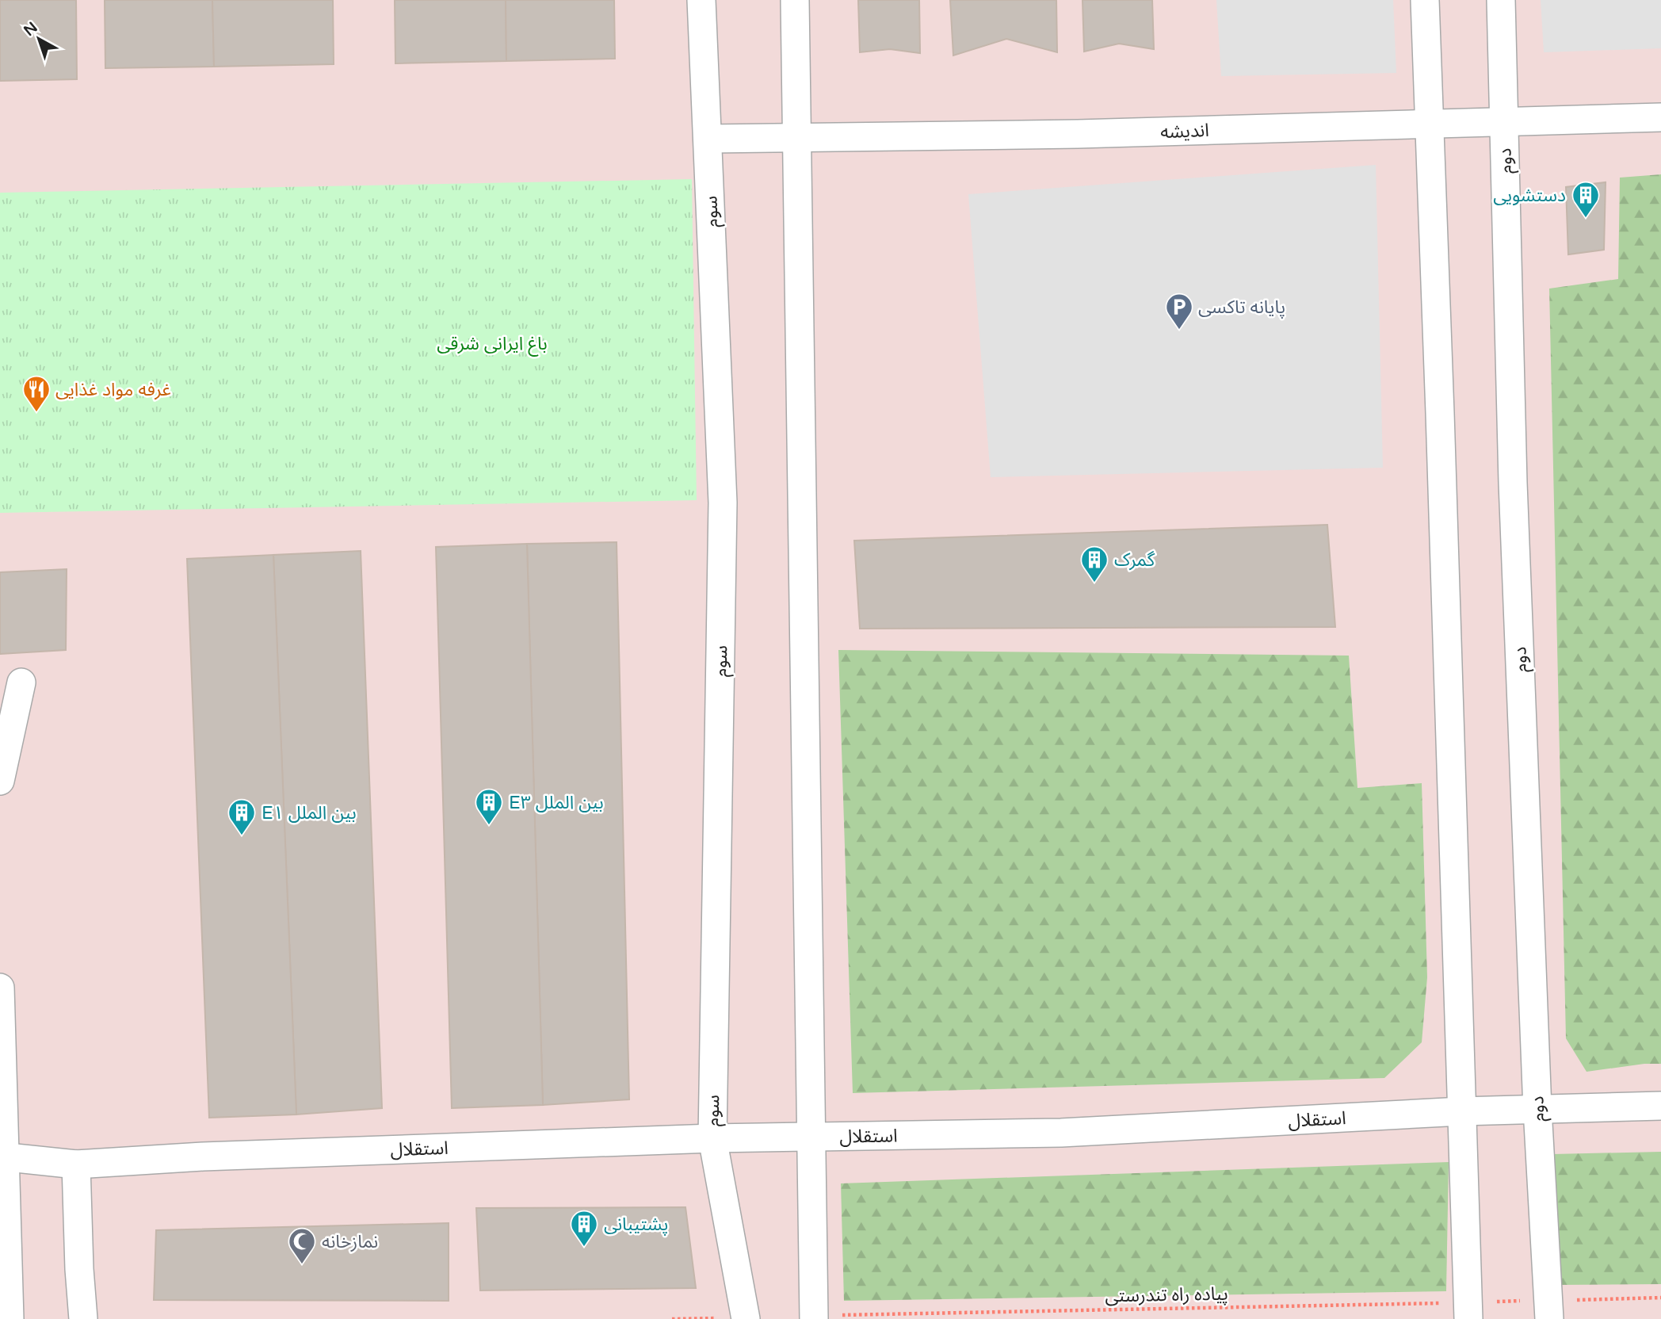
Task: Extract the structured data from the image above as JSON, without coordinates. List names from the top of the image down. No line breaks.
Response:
{"streets":{"lane":["اندیشه","دوم","سوم","استقلال"],"path":["پیاده راه تندرستی"]},"crossings":[["اندیشه","دوم"],["اندیشه","سوم"],["دوم","استقلال"],["دوم","پیاده راه تندرستی"],["سوم","استقلال"]],"parks":["باغ ایرانی شرقی"],"places":{"building":["دستشویی","گمرک","E۳ بین الملل","E۱ بین الملل","پشتیبانی"],"parking":["پایانه تاکسی"],"restaurant":["غرفه مواد غذایی"],"mosque":["نمازخانه"]},"north":"top left"}
